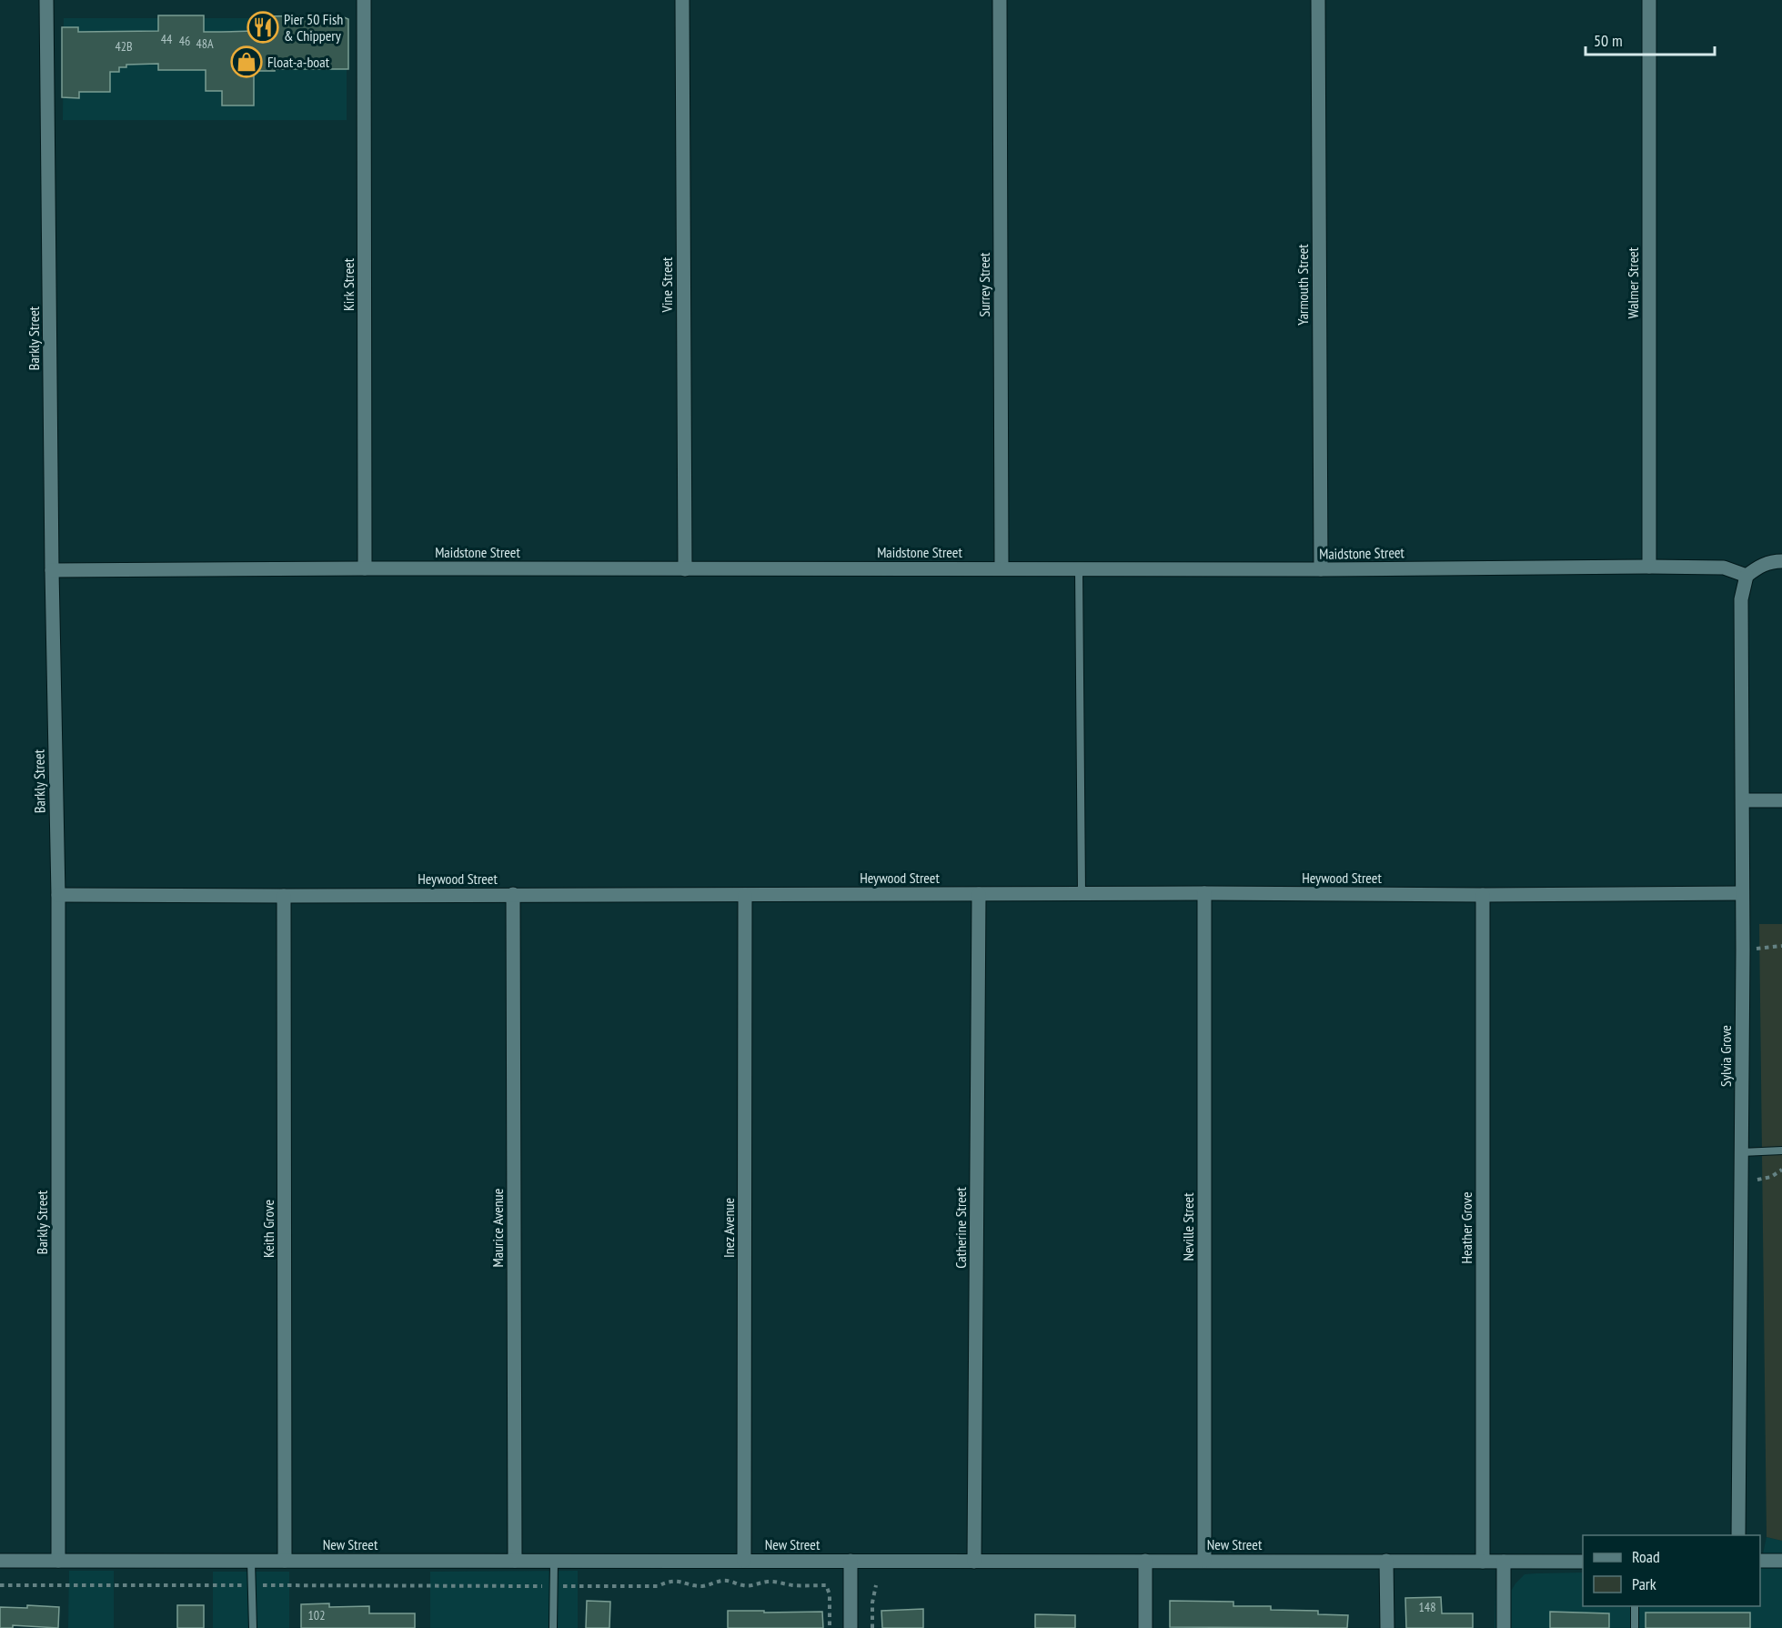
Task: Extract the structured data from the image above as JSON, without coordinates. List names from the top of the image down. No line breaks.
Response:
{"streets":{"street":["Walmer Street","Kirk Street","Vine Street","Surrey Street","Yarmouth Street","Barkly Street","Maidstone Street","Heywood Street","Sylvia Grove","Neville Street","Maurice Avenue","Inez Avenue","Catherine Street","Heather Grove","Keith Grove","New Street"]},"crossings":[["Walmer Street","Maidstone Street"],["Kirk Street","Maidstone Street"],["Vine Street","Maidstone Street"],["Surrey Street","Maidstone Street"],["Yarmouth Street","Maidstone Street"],["Barkly Street","Maidstone Street"],["Barkly Street","Heywood Street"],["Barkly Street","New Street"],["Maidstone Street","Sylvia Grove"],["Heywood Street","Sylvia Grove"],["Heywood Street","Neville Street"],["Heywood Street","Maurice Avenue"],["Heywood Street","Inez Avenue"],["Heywood Street","Catherine Street"],["Heywood Street","Heather Grove"],["Heywood Street","Keith Grove"],["Neville Street","New Street"],["Maurice Avenue","New Street"],["Inez Avenue","New Street"],["Catherine Street","New Street"],["Heather Grove","New Street"],["Keith Grove","New Street"]],"places":{"restaurant":["Pier 50 Fish & Chippery"],"shop":["Float-a-boat"]},"house_numbers":["44","46","48A","42B","148","102"],"legend":["Road","Park"],"scale_bar":"50 m"}
